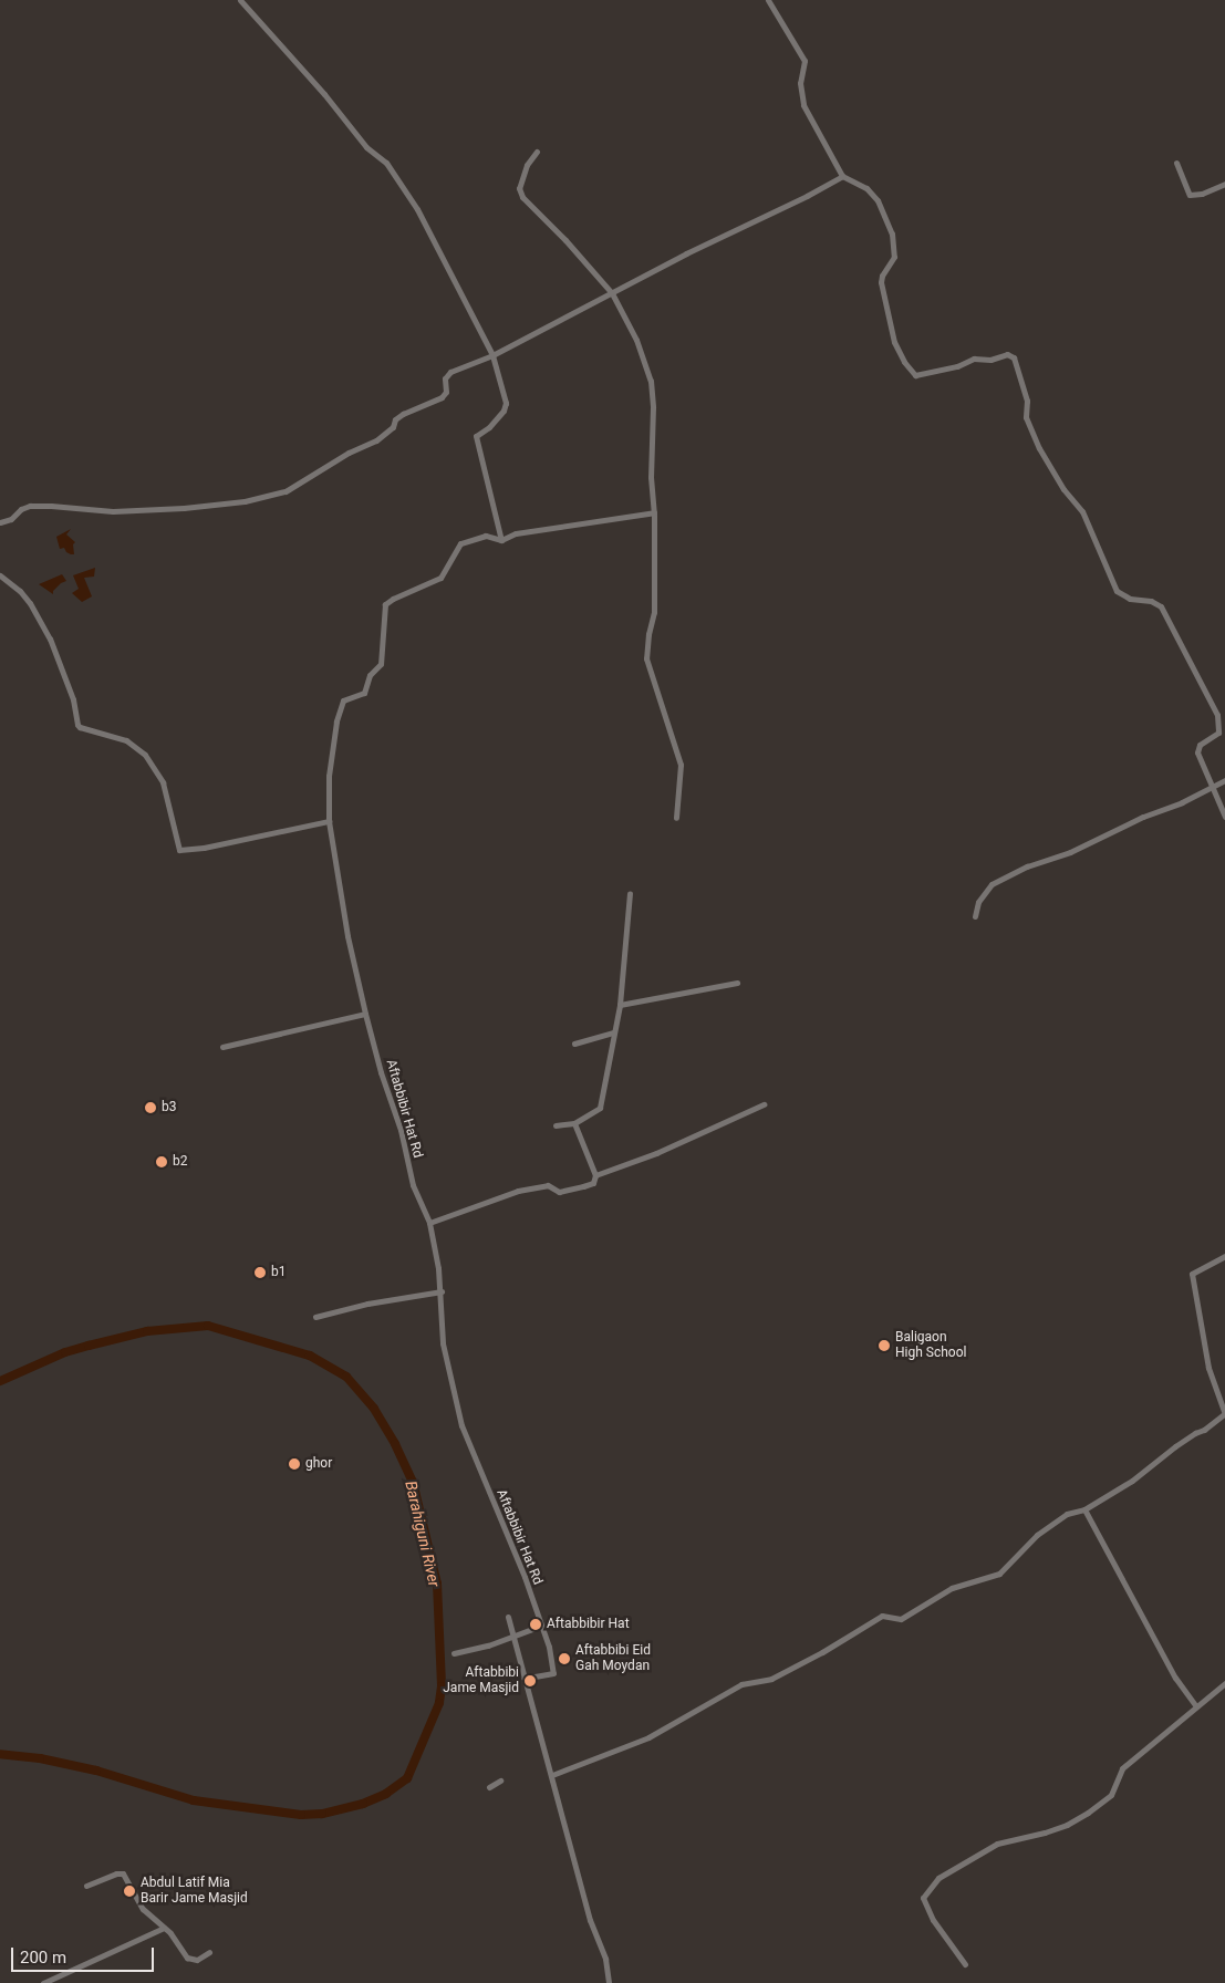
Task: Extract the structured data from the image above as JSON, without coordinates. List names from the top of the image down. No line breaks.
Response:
{"streets":{"street":["Aftabbibir Hat Rd"]},"water":["Barahiguni River"],"places":["b3","b2","b1","Baligaon High School","ghor","Aftabbibir Hat","Aftabbibi Eid Gah Moydan","Aftabbibi Jame Masjid","Abdul Latif Mia Barir Jame Masjid"],"scale_bar":"200 m"}
